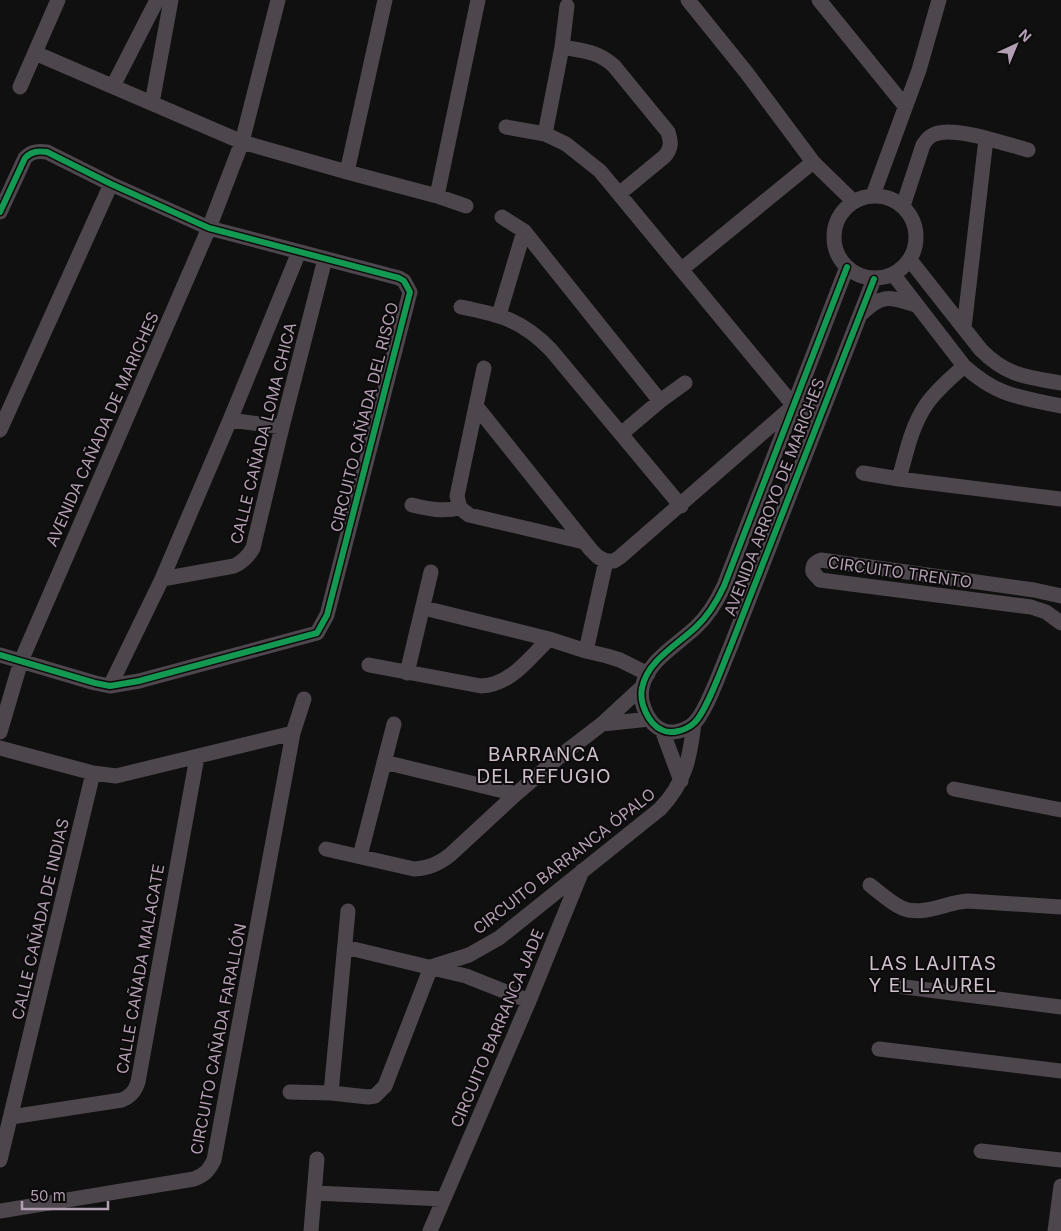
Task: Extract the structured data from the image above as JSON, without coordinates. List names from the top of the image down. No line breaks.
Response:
{"streets":{"street":["CIRCUITO CAÑADA DEL RISCO","AVENIDA CAÑADA DE MARICHES","CALLE CAÑADA LOMA CHICA","AVENIDA ARROYO DE MARICHES","CIRCUITO TRENTO","CIRCUITO BARRANCA ÓPALO","CALLE CAÑADA DE INDIAS","CALLE CAÑADA MALACATE","CIRCUITO BARRANCA JADE","CIRCUITO CAÑADA FARALLÓN"]},"crossings":[["CIRCUITO CAÑADA DEL RISCO","AVENIDA CAÑADA DE MARICHES"],["CIRCUITO CAÑADA DEL RISCO","CALLE CAÑADA LOMA CHICA"],["AVENIDA ARROYO DE MARICHES","CIRCUITO BARRANCA ÓPALO"],["CIRCUITO BARRANCA ÓPALO","CIRCUITO BARRANCA JADE"],["CALLE CAÑADA DE INDIAS","CALLE CAÑADA MALACATE"]],"districts":["BARRANCA DEL REFUGIO","LAS LAJITAS Y EL LAUREL"],"scale_bar":"50 m","north":"top right"}
